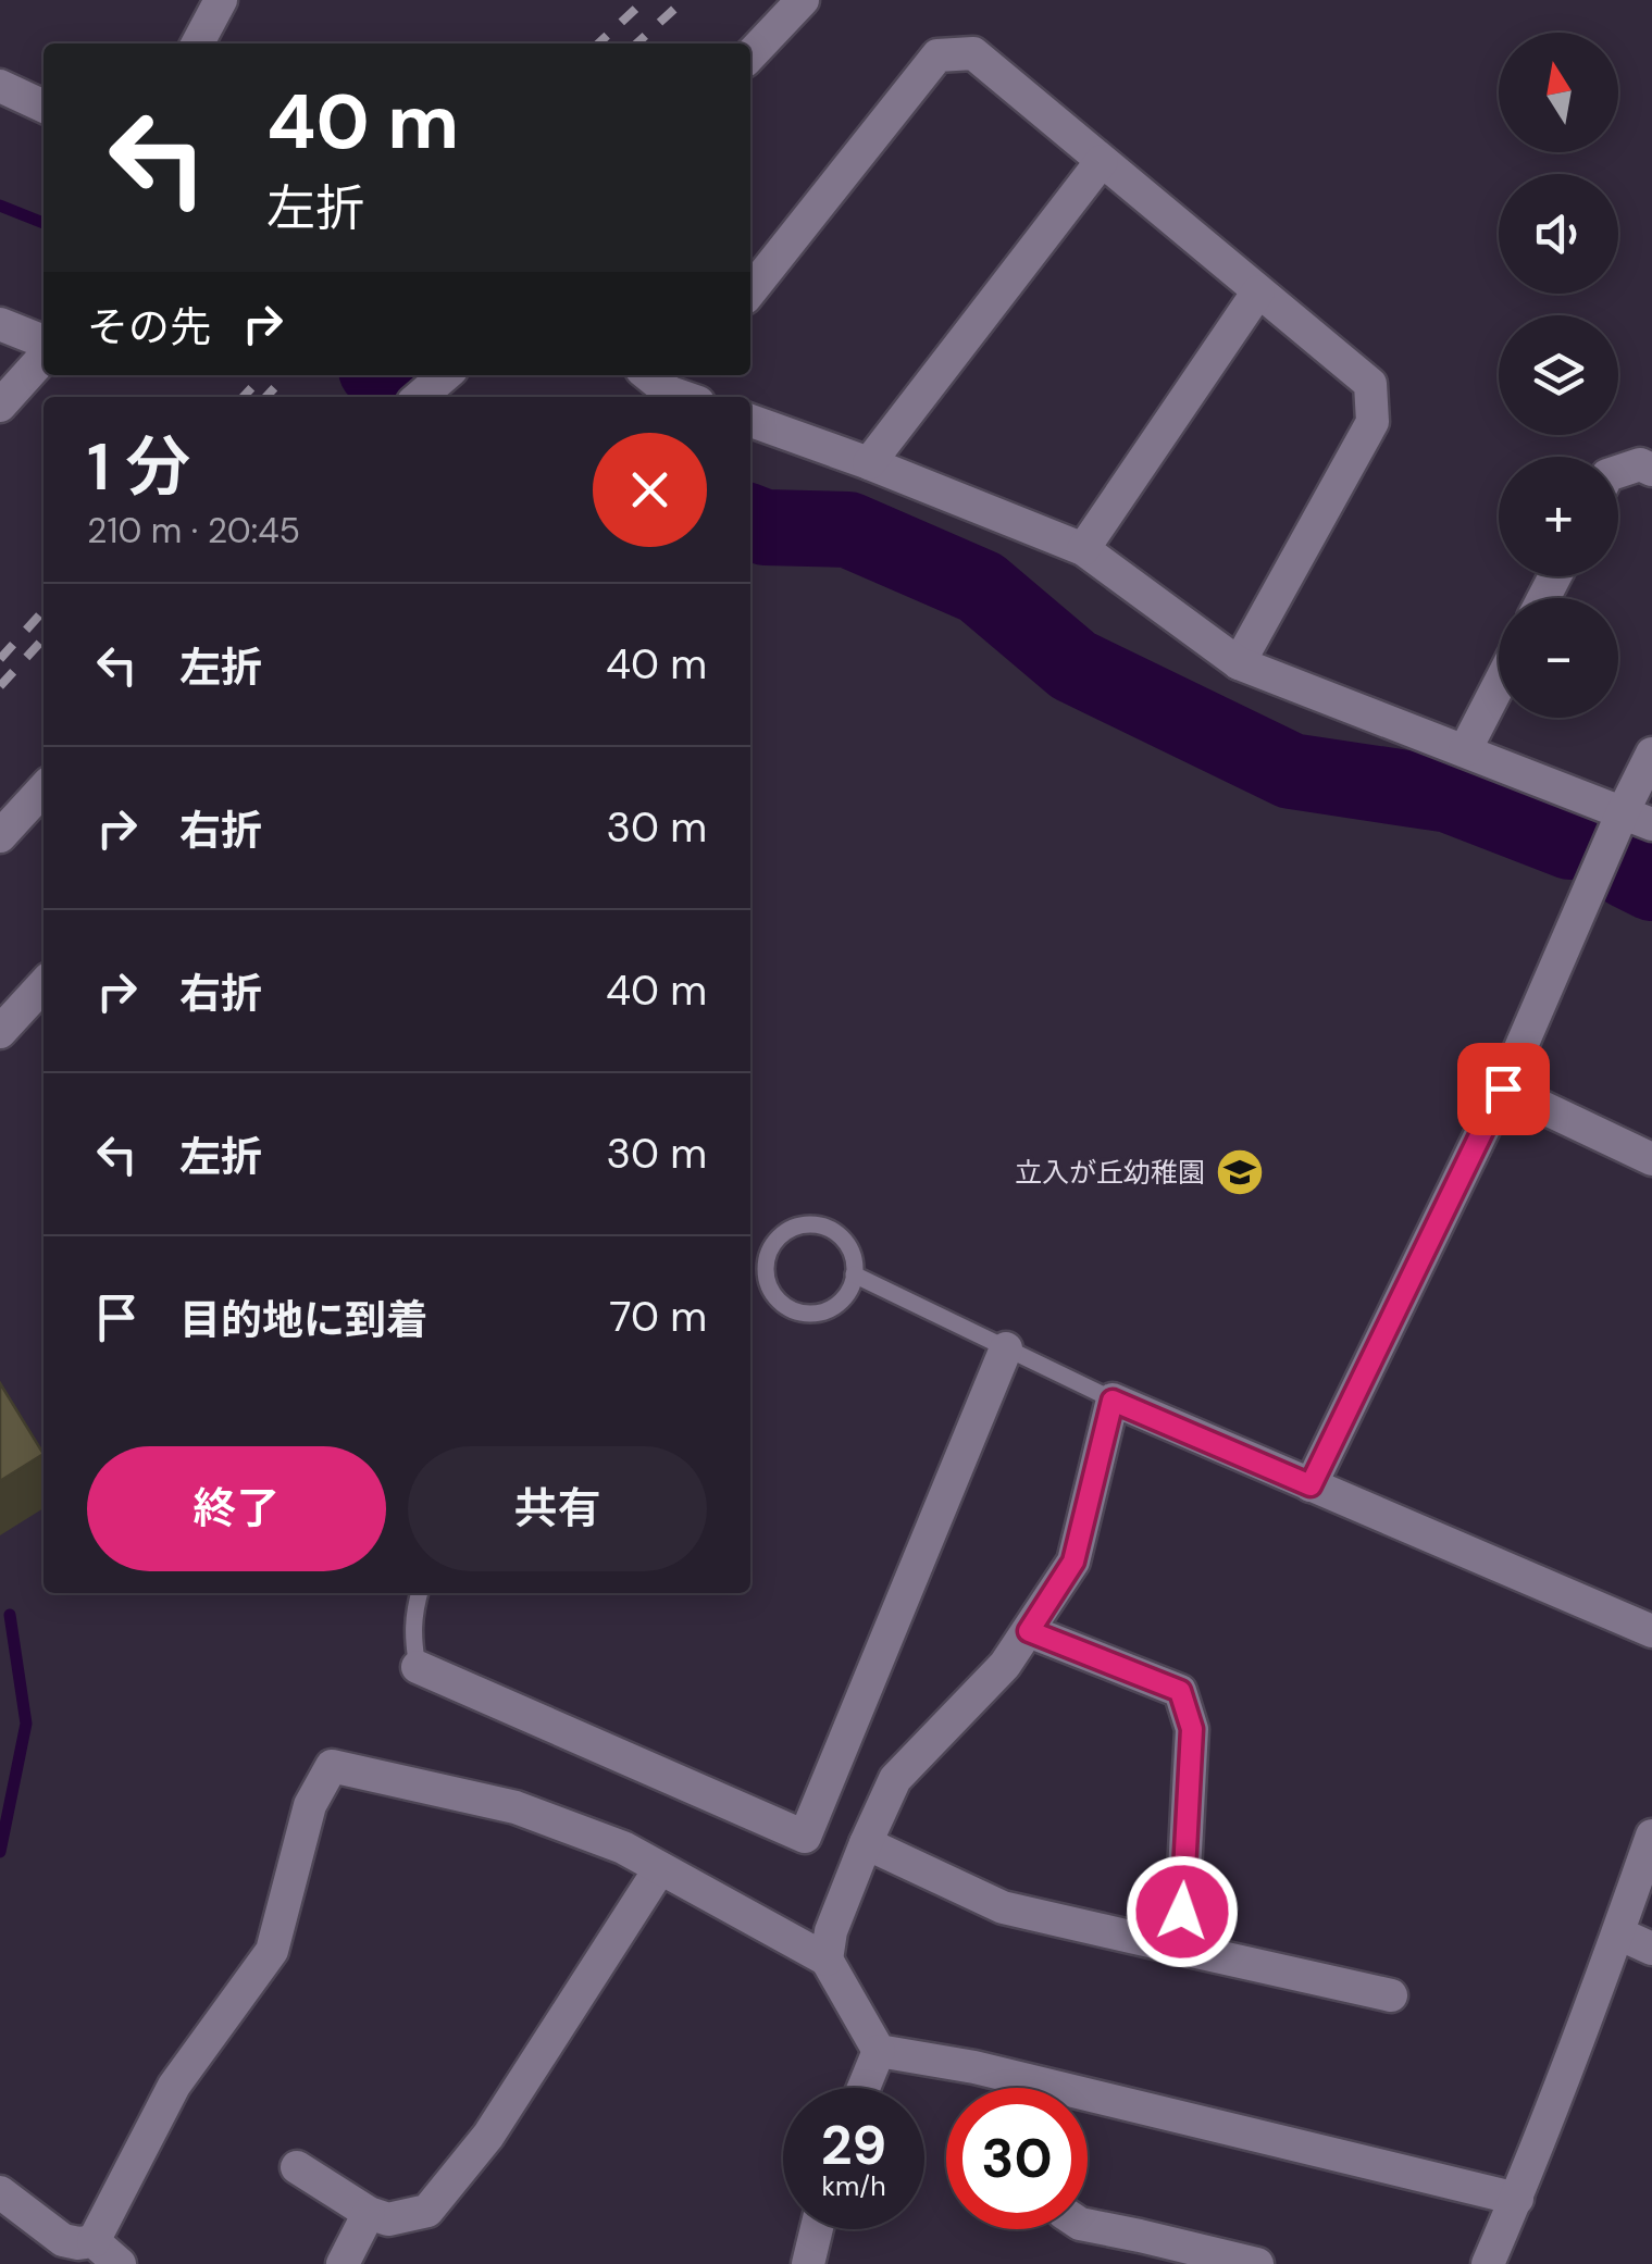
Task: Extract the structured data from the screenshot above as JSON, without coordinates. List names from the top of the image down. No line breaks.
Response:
{"places":{"school or university":["立入が丘幼稚園"]},"north":"top","page":{"map_buttons":["+","−"],"turn":["40 m","左折"],"then":"その先","heading":["1 分","210 m · 20:45"],"list":[{"name":"左折","value":"40 m"},{"name":"右折","value":"30 m"},{"name":"右折","value":"40 m"},{"name":"左折","value":"30 m"},{"name":"目的地に到着","value":"70 m"}],"buttons":["終了","共有"],"speed":"29 km/h","limit":"30"}}
